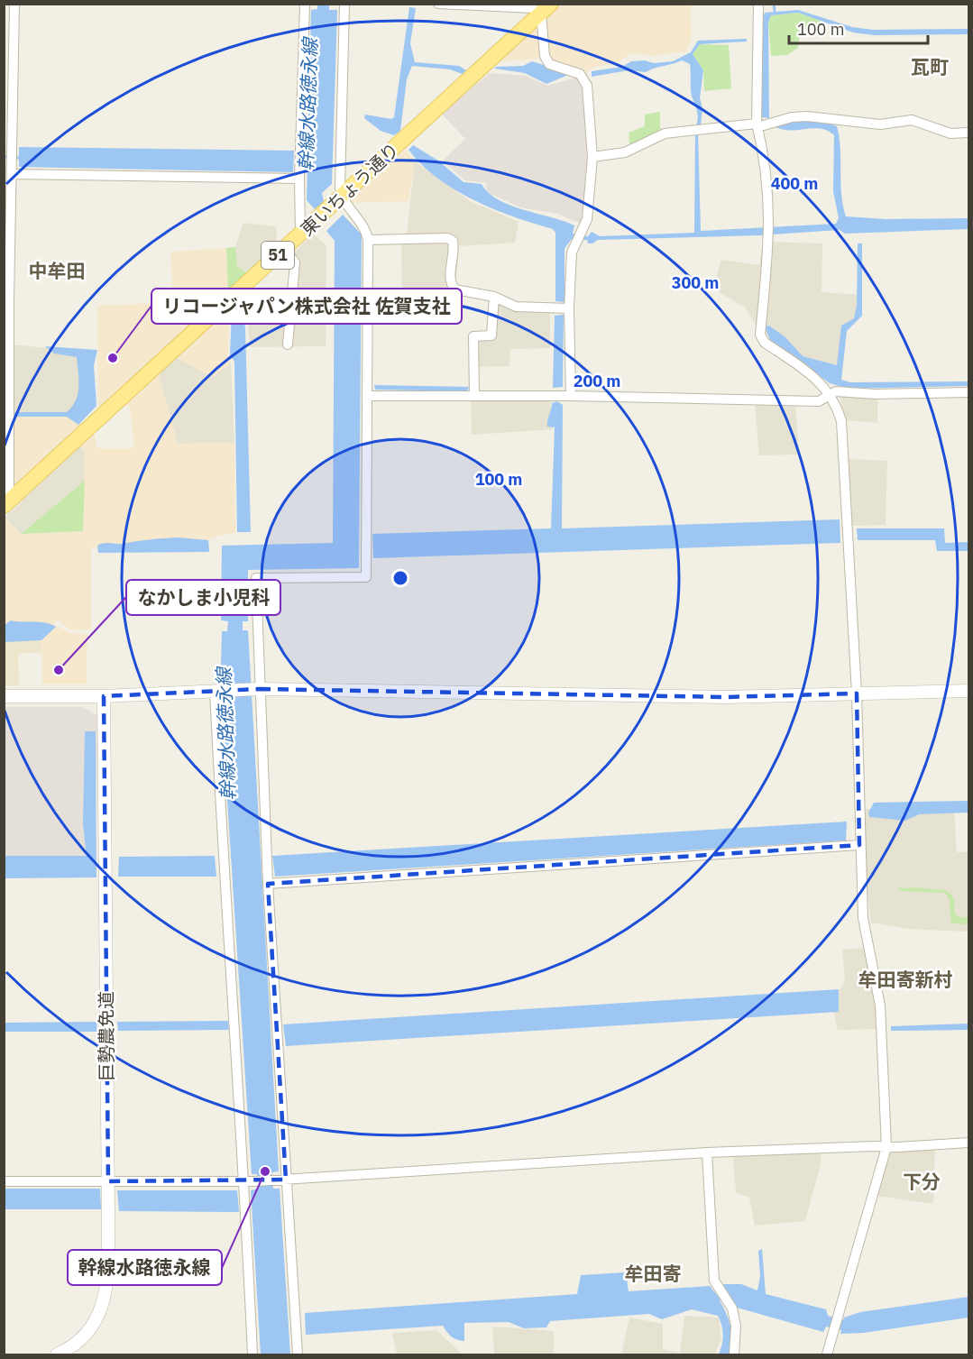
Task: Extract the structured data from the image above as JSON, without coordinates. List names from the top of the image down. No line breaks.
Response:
{"streets":{"main road":["東いちょう通り","51"],"street":["巨勢農免道"]},"districts":["瓦町","中牟田","牟田寄新村","下分","牟田寄"],"water":["幹線水路徳永線"],"places":["リコージャパン株式会社 佐賀支社","なかしま小児科","幹線水路徳永線"],"scale_bar":"100 m","rings":["400 m","300 m","200 m","100 m"]}
